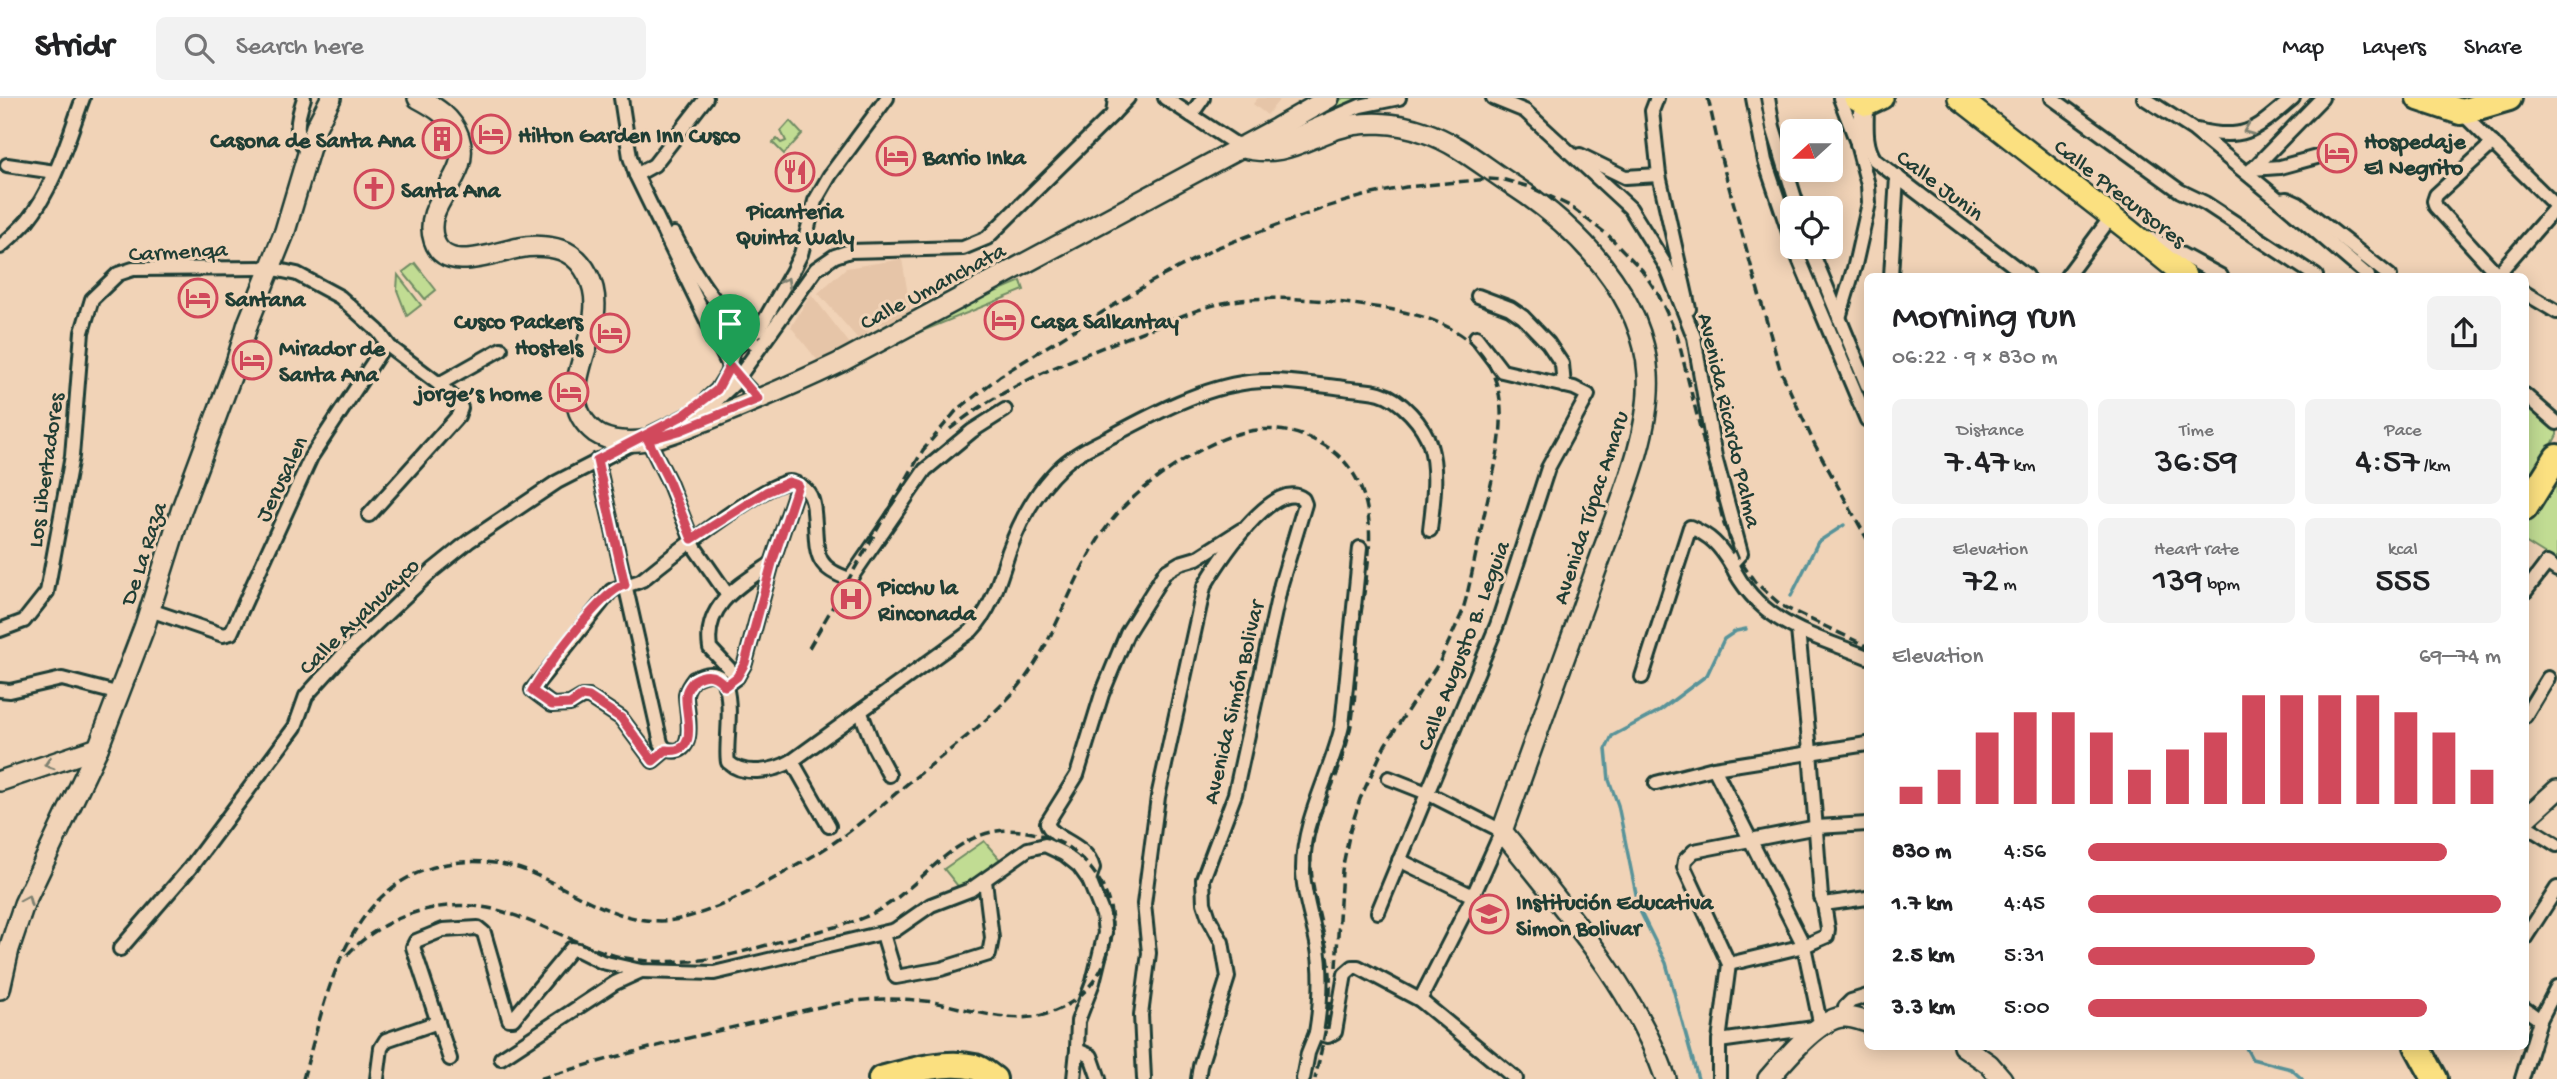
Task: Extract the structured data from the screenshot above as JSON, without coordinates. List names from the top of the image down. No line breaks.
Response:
{"streets":{"main road":["Calle Precursores","Calle Umanchata","Avenida Túpac Amaru","De La Raza"],"street":["Calle Junin","Carmenqa","Avenida Ricardo Palma","Los Libertadores","Jerusalen","Calle Ayahuayco","Calle Augusto B. Leguia","Avenida Simón Bolivar"]},"crossings":[["Carmenqa","Los Libertadores"],["Carmenqa","Jerusalen"],["Carmenqa","De La Raza"],["Calle Umanchata","Avenida Túpac Amaru"],["Calle Umanchata","Calle Ayahuayco"],["Jerusalen","De La Raza"]],"places":{"hotel":["Hilton Garden Inn Cusco","Hospedaje El Negrito","Barrio Inka","Santana","Casa Salkantay","Cusco Packers Hostels","Mirador de Santa Ana","jorge’s home"],"building":["Casona de Santa Ana"],"restaurant":["Picanteria Quinta Waly"],"church":["Santa Ana"],"hospital":["Picchu la Rinconada"],"school or university":["Institución Educativa Simon Bolivar"]},"north":"left","page":{"header":"Stridr","search":"Search here","nav":["Map","Layers","Share"],"heading":["Morning run","06:22 · 9 × 830 m"],"stats":[["Distance","7.47 km"],["Time","36:59"],["Pace","4:57 /km"],["Elevation","72 m"],["Heart rate","139 bpm"],["kcal","555"]],"chart":["Elevation","69–74 m"],"list":[{"name":"830 m","note":"4:56"},{"name":"1.7 km","note":"4:45"},{"name":"2.5 km","note":"5:31"},{"name":"3.3 km","note":"5:00"}]}}
